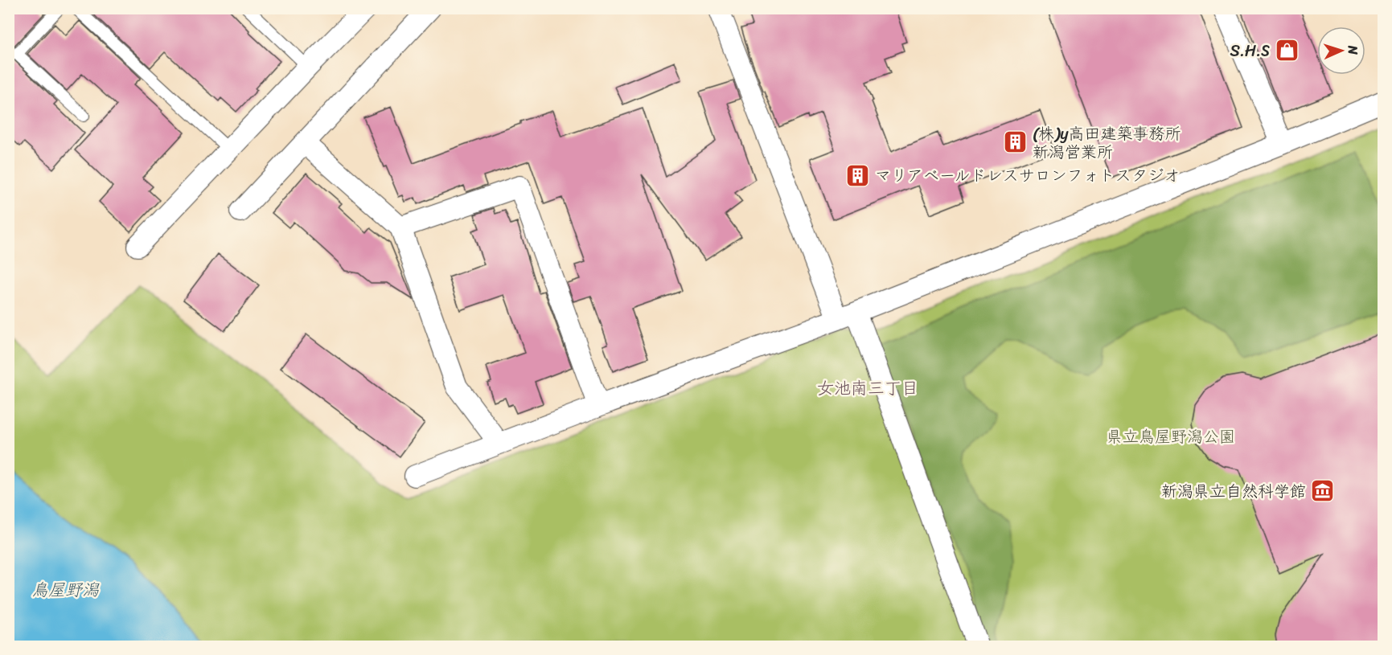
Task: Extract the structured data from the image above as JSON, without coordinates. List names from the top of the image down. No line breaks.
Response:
{"districts":["女池南三丁目"],"water":["鳥屋野潟"],"parks":["県立鳥屋野潟公園"],"places":{"shop":["S.H.S"],"building":["(株)y高田建築事務所 新潟営業所","マリアベールドレスサロンフォトスタジオ"],"museum":["新潟県立自然科学館"]},"north":"right"}
